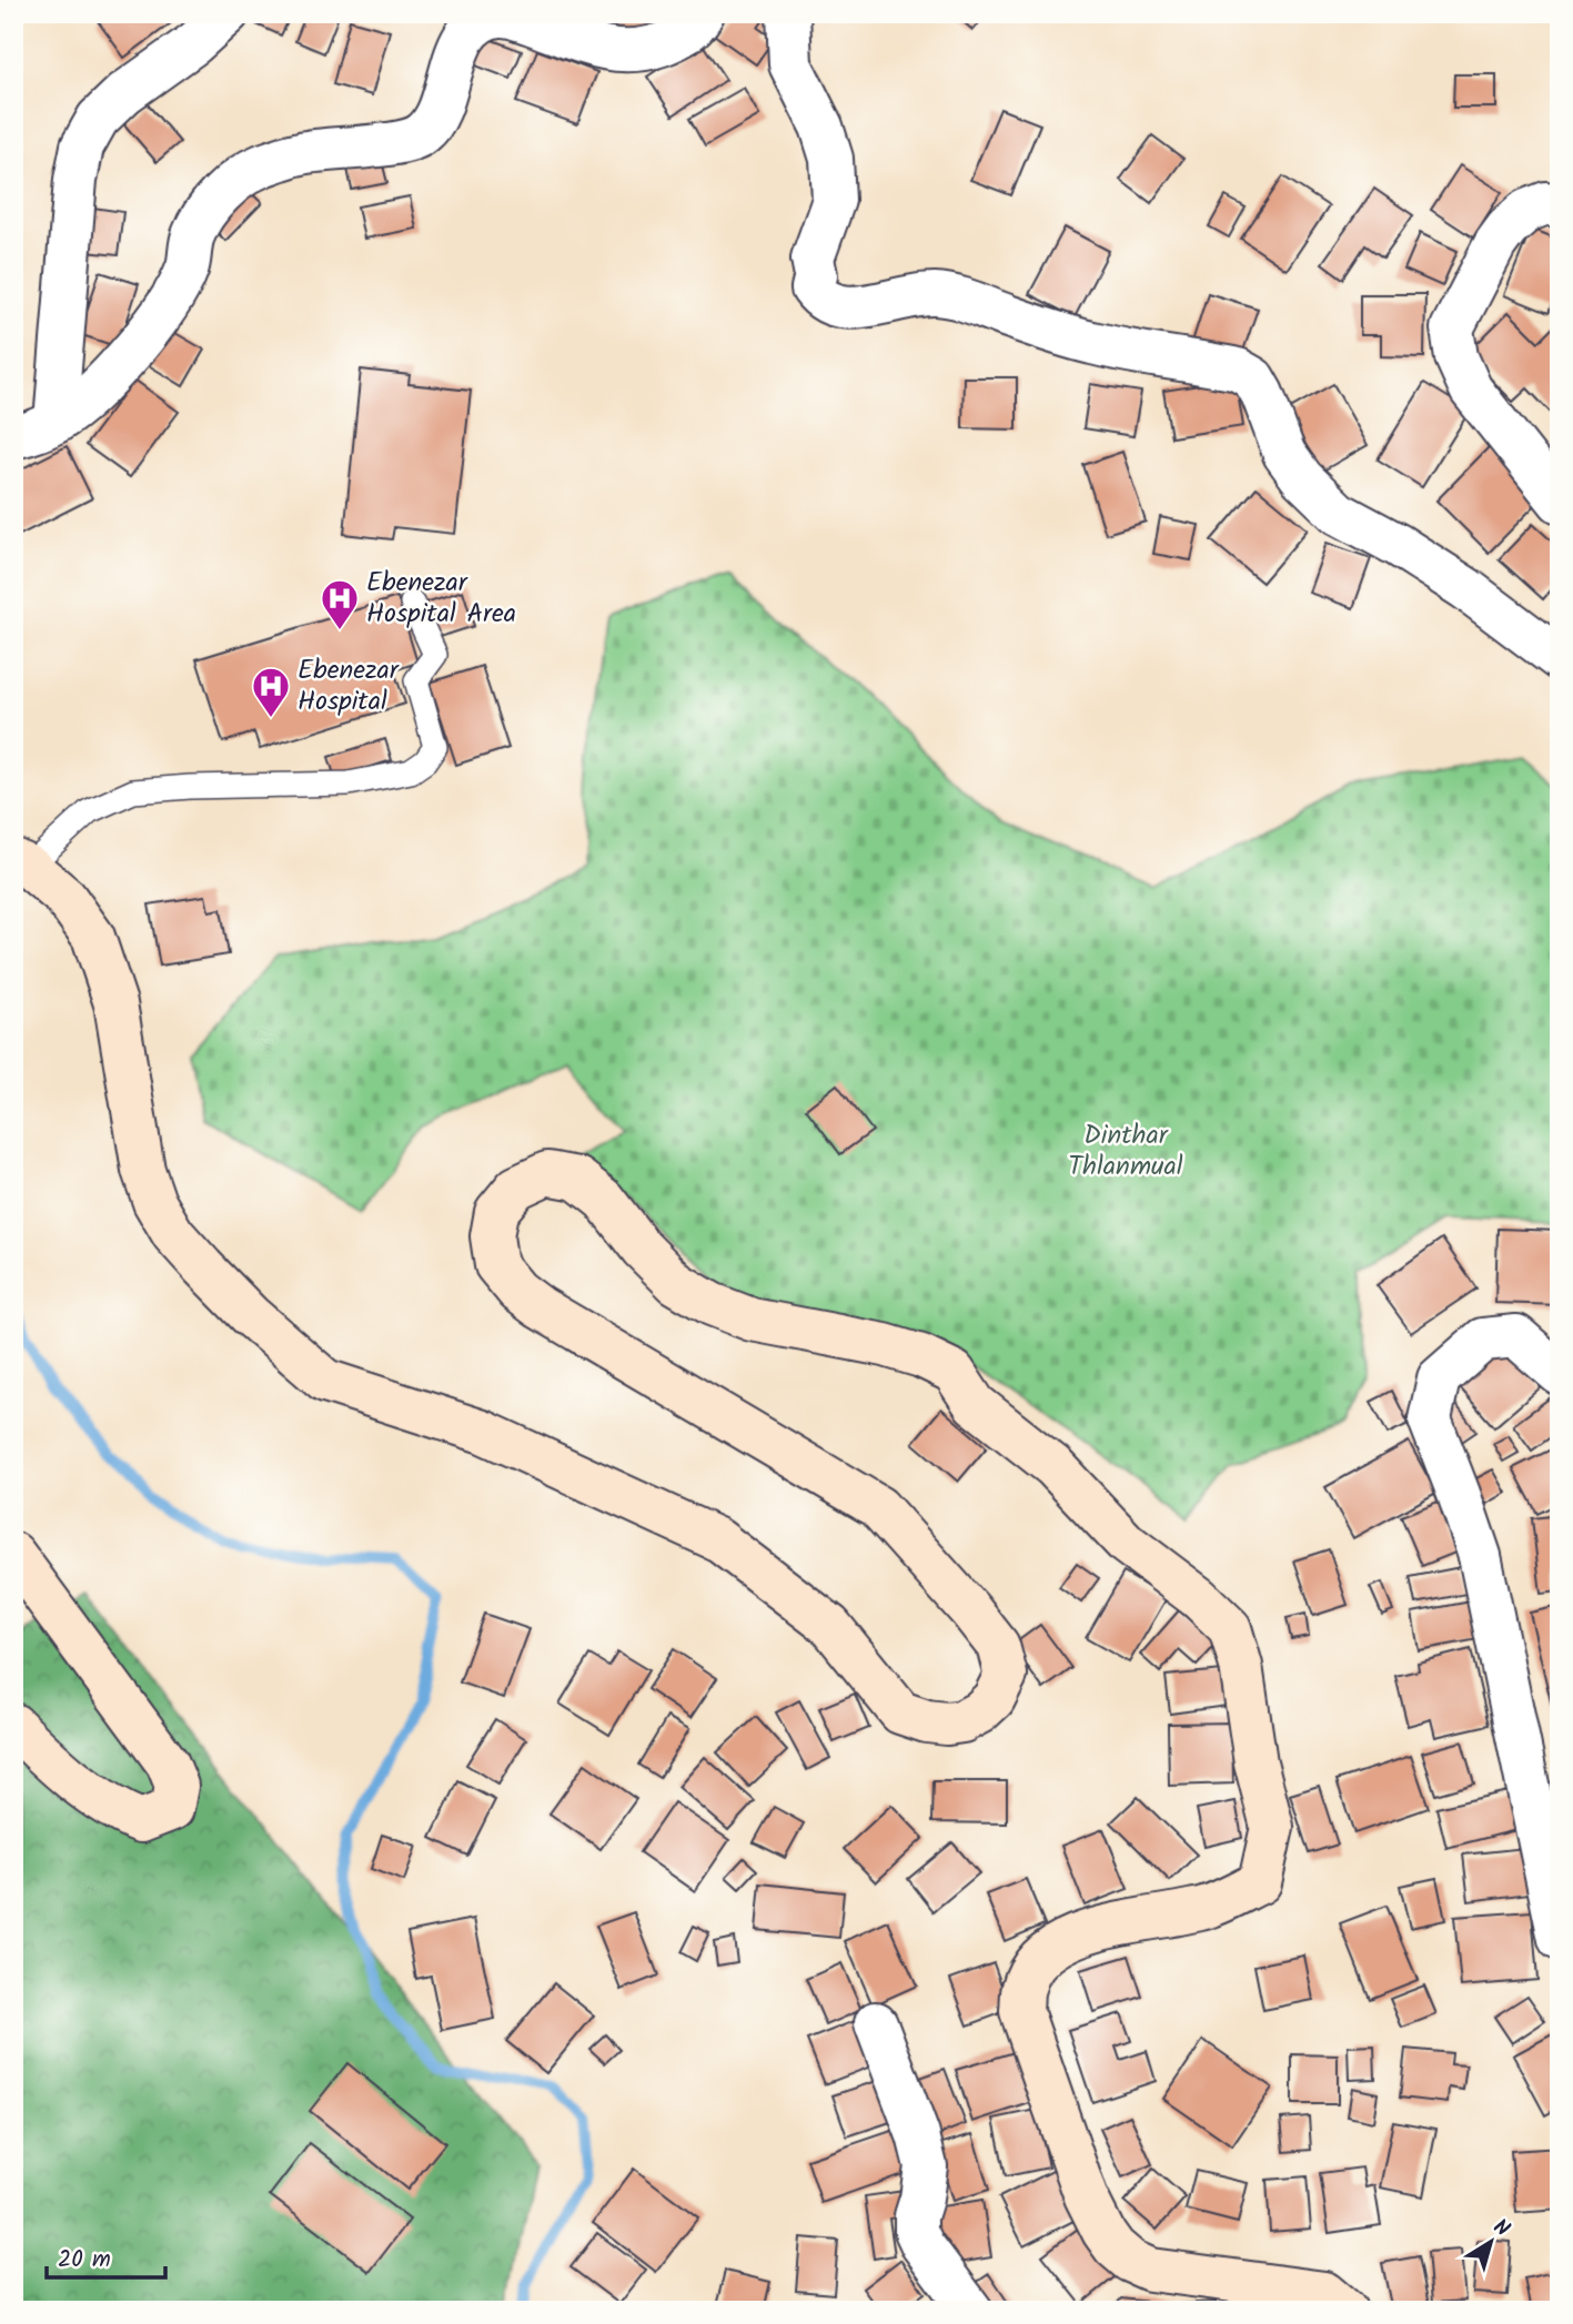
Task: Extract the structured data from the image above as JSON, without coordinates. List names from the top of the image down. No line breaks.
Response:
{"parks":["Dinthar Thlanmual"],"places":{"hospital":["Ebenezar Hospital Area","Ebenezar Hospital"]},"scale_bar":"20 m","north":"top right"}
